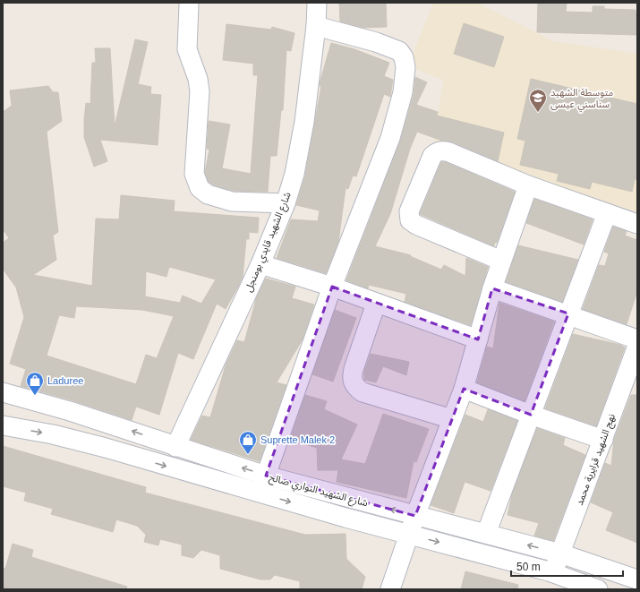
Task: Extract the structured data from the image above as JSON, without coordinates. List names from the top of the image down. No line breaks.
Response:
{"streets":{"street":["شارع الشهيد قايدي بومنجل","نهج الشهيد قرايرية محمد","شارع الشهيد النواري صالح"]},"crossings":[["شارع الشهيد قايدي بومنجل","شارع الشهيد النواري صالح"],["نهج الشهيد قرايرية محمد","شارع الشهيد النواري صالح"]],"places":{"school or university":["متوسطة الشهيد سناسني عيسى"],"shop":["Laduree","Suprette Malek 2"]},"scale_bar":"50 m"}
